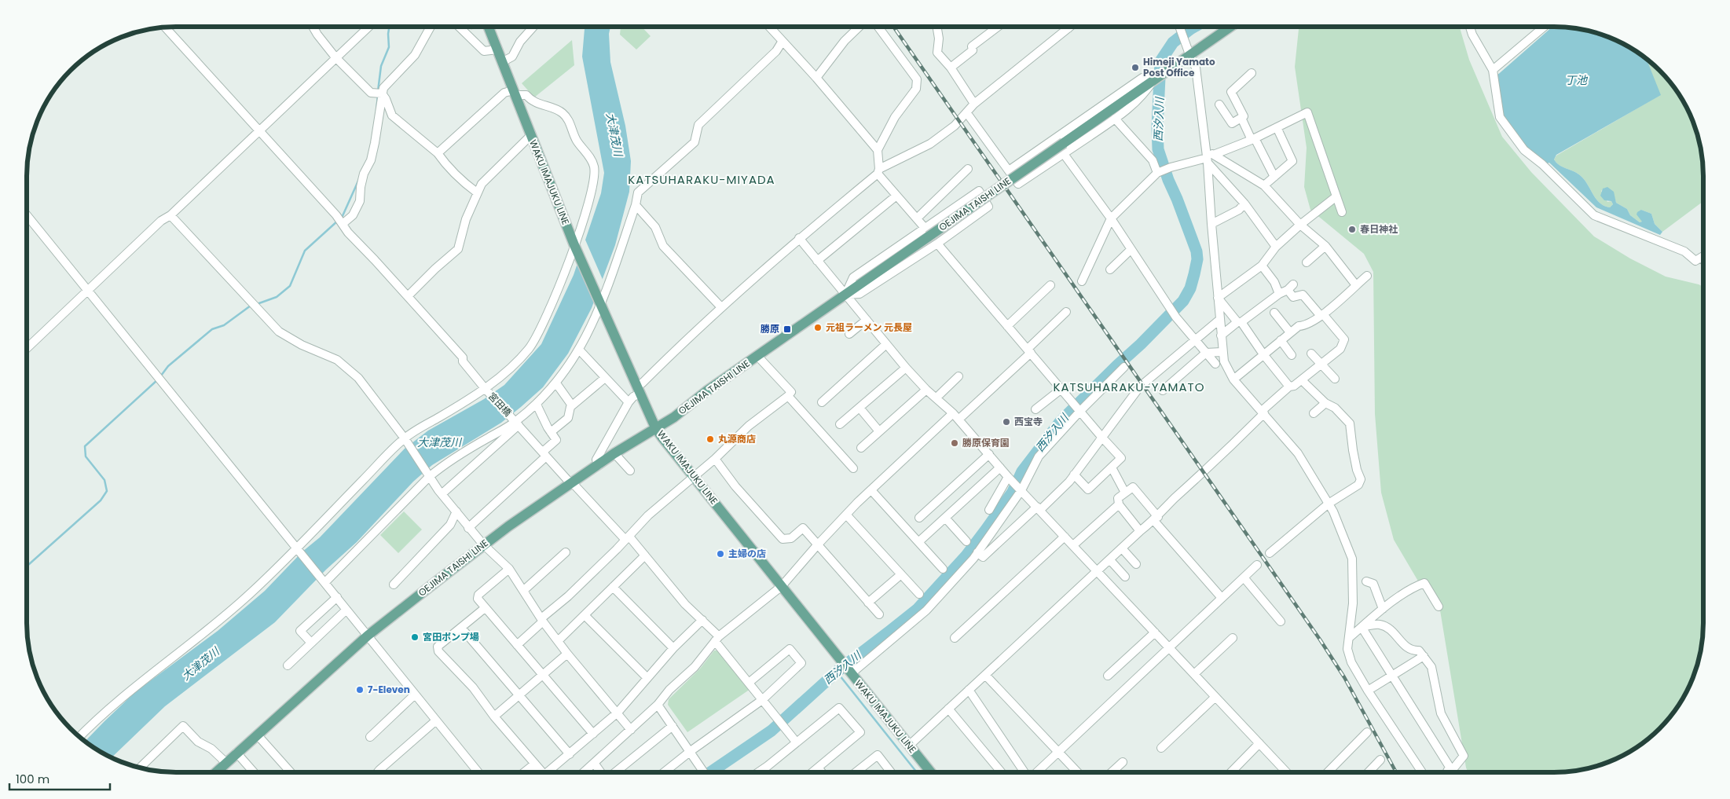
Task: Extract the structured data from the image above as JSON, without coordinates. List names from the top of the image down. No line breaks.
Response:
{"streets":{"main road":["WAKU IMAJUKU LINE","OEJIMA TAISHI LINE"],"street":["宮田橋"]},"crossings":[["WAKU IMAJUKU LINE","OEJIMA TAISHI LINE"],["OEJIMA TAISHI LINE","宮田橋"]],"districts":["KATSUHARAKU-MIYADA","KATSUHARAKU-YAMATO"],"water":["丁池","西汐入川","大津茂川"],"places":{"other":["Himeji Yamato Post Office","春日神社","元祖ラーメン 元長屋","西宝寺","丸源商店","勝原保育園","主婦の店","宮田ポンプ場","7-Eleven"],"transit":["勝原"]},"scale_bar":"100 m"}
